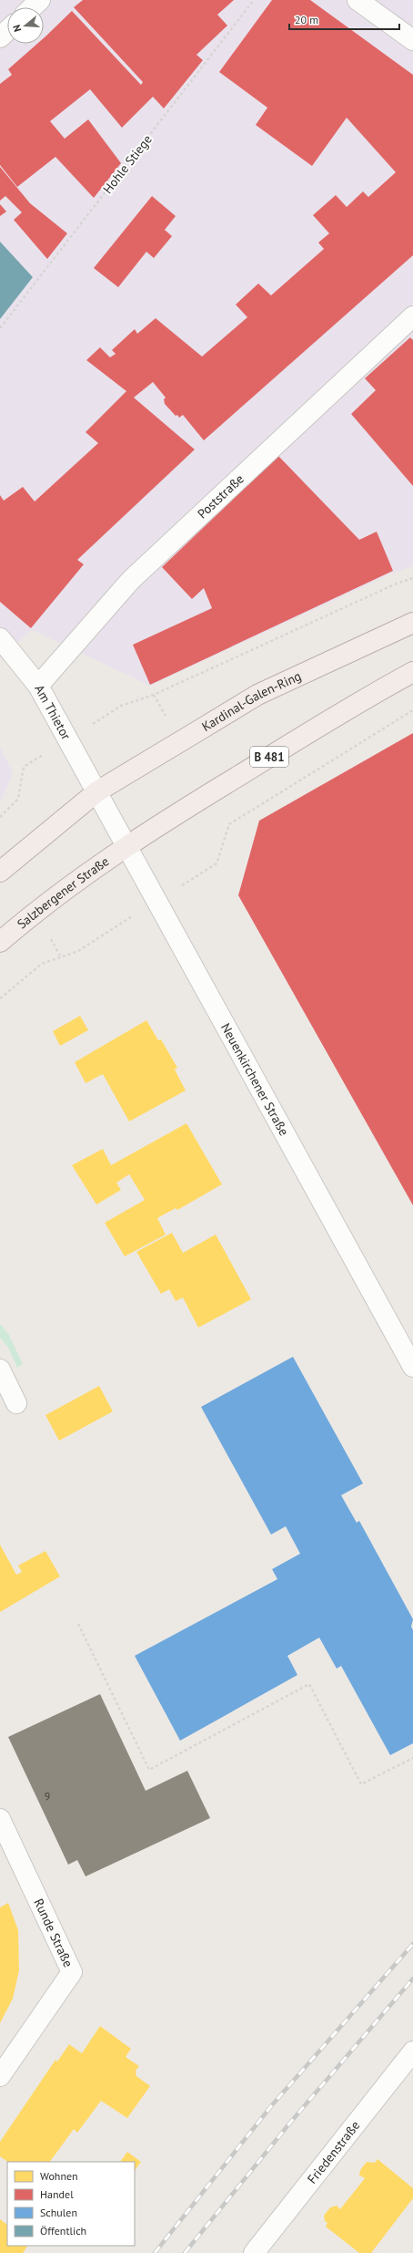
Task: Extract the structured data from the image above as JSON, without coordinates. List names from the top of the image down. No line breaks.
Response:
{"streets":{"main road":["Kardinal-Galen-Ring","B 481","Salzbergener Straße"],"street":["Poststraße","Am Thietor","Neuenkirchener Straße","Runde Straße","Friedenstraße"],"path":["Hohle Stiege"]},"crossings":[["Poststraße","Am Thietor"],["Kardinal-Galen-Ring","Am Thietor"],["Kardinal-Galen-Ring","Neuenkirchener Straße"],["Am Thietor","Neuenkirchener Straße"],["B 481","Salzbergener Straße"],["B 481","Neuenkirchener Straße"],["Salzbergener Straße","Neuenkirchener Straße"]],"house_numbers":["9"],"legend":["Wohnen","Handel","Schulen","Öffentlich"],"scale_bar":"20 m","north":"left"}
